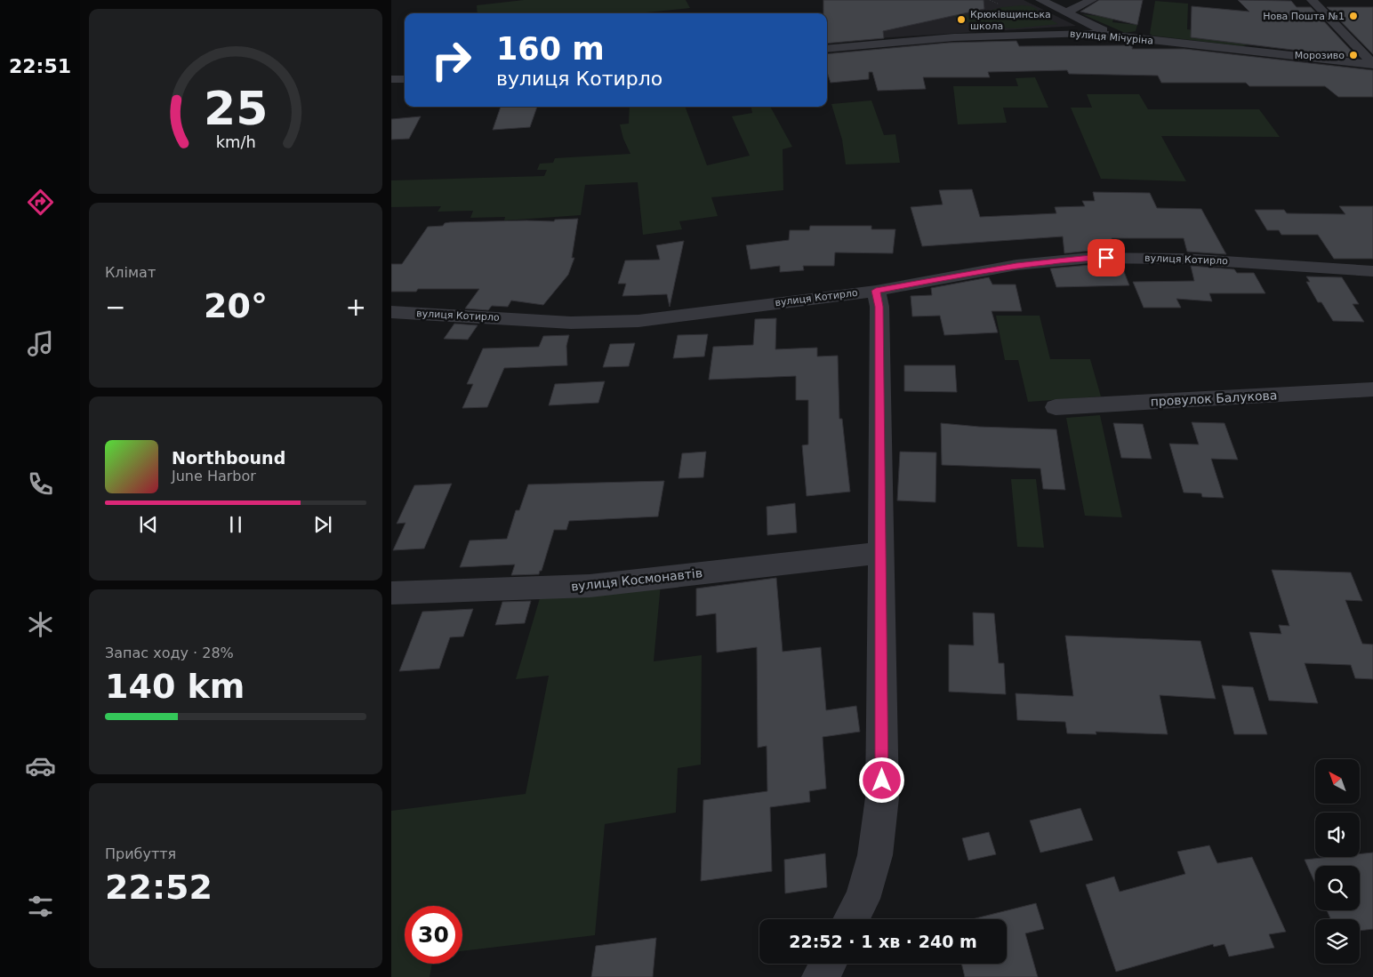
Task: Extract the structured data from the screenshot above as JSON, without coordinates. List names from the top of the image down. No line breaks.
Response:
{"streets":{"street":["вулиця Мічуріна","вулиця Котирло","провулок Балукова","вулиця Космонавтів"]},"places":["Нова Пошта №1","Крюківщинська школа","Морозиво"],"north":"top left","page":{"tabs":"22:51","turn":["160 m","вулиця Котирло"],"tile":["Клімат",["Запас ходу · 28%","140 km"],["Прибуття","22:52"]],"heat":["−","20°","+"],"song":["Northbound","June Harbor"],"limit":"30","trip":"22:52 · 1 хв · 240 m","gauge":["25","km/h"]}}
